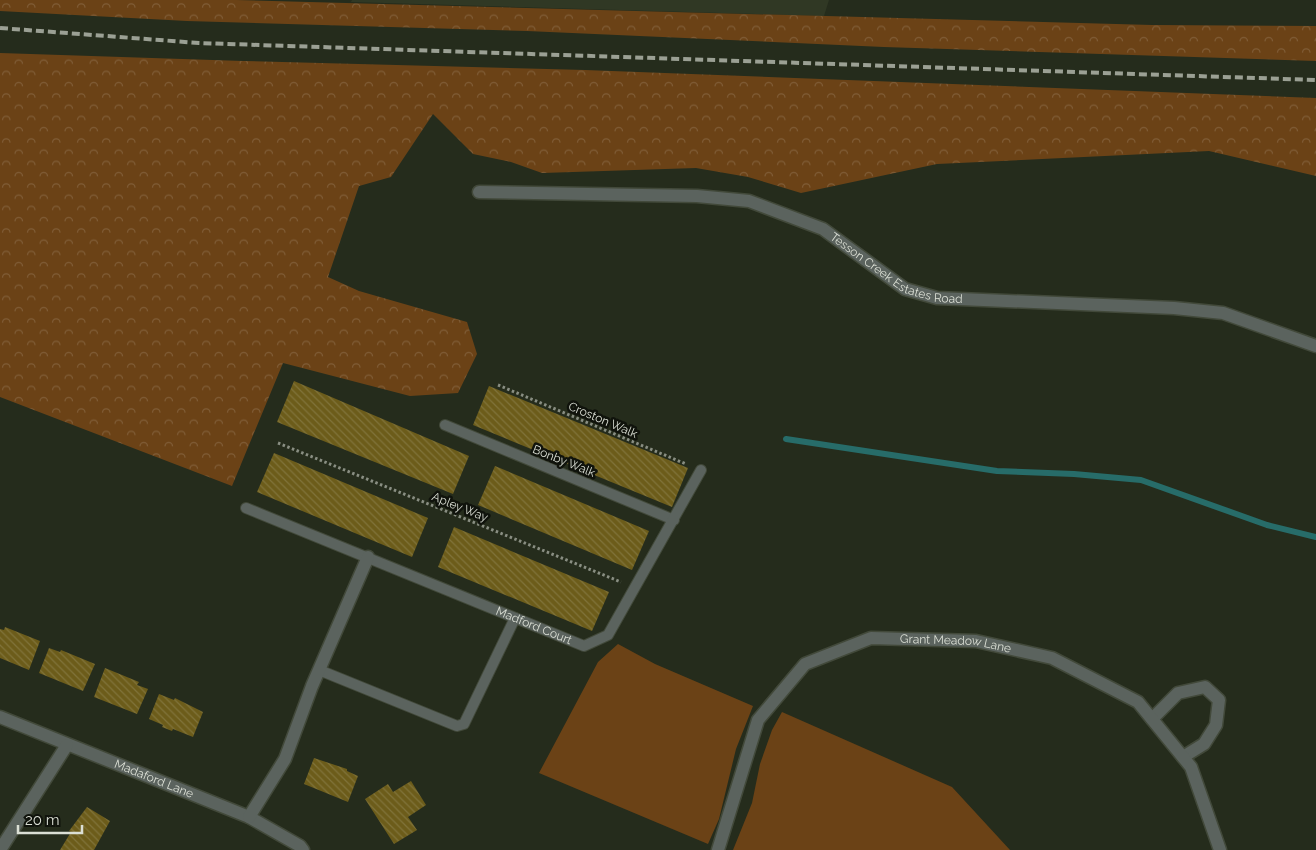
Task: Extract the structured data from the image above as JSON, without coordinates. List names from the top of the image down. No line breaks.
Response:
{"streets":{"street":["Tesson Creek Estates Road","Grant Meadow Lane","Madaford Lane"],"lane":["Bonby Walk","Madford Court"],"path":["Croston Walk","Apley Way"]},"crossings":[["Croston Walk","Madford Court"],["Bonby Walk","Madford Court"],["Apley Way","Madford Court"]],"scale_bar":"20 m"}
